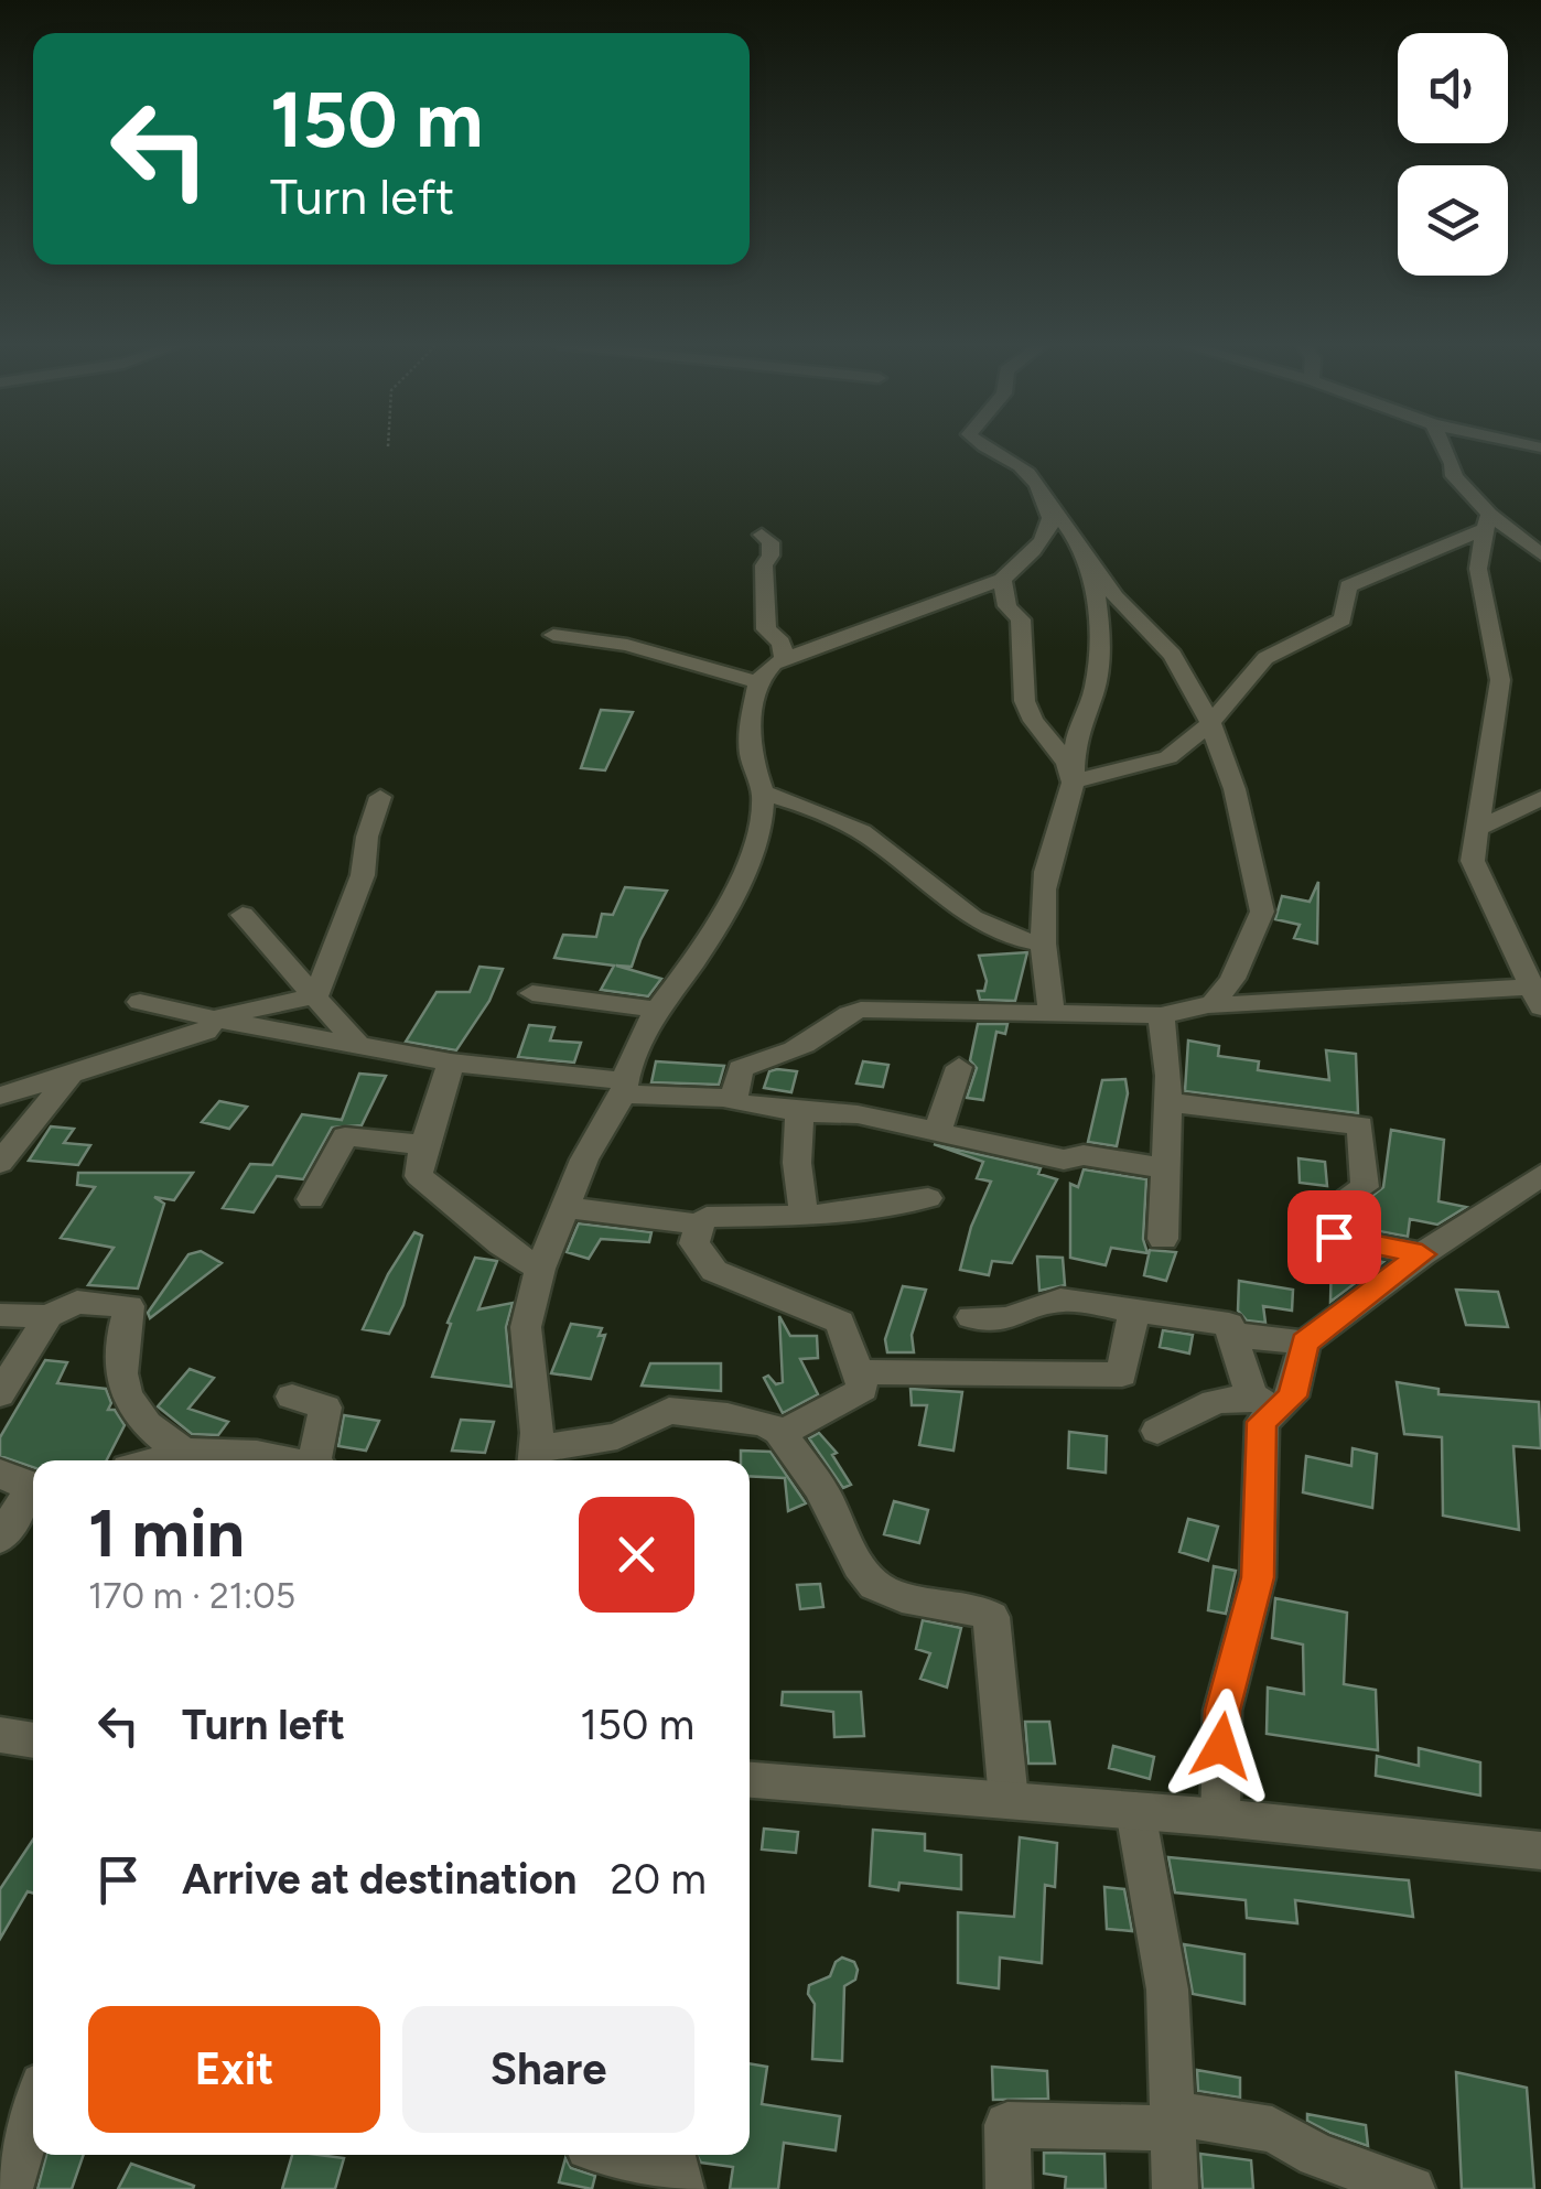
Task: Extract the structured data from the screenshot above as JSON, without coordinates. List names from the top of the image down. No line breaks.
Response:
{"page":{"turn":["150 m","Turn left"],"heading":["1 min","170 m · 21:05"],"list":[{"name":"Turn left","value":"150 m"},{"name":"Arrive at destination","value":"20 m"}],"buttons":["Exit","Share"]}}
